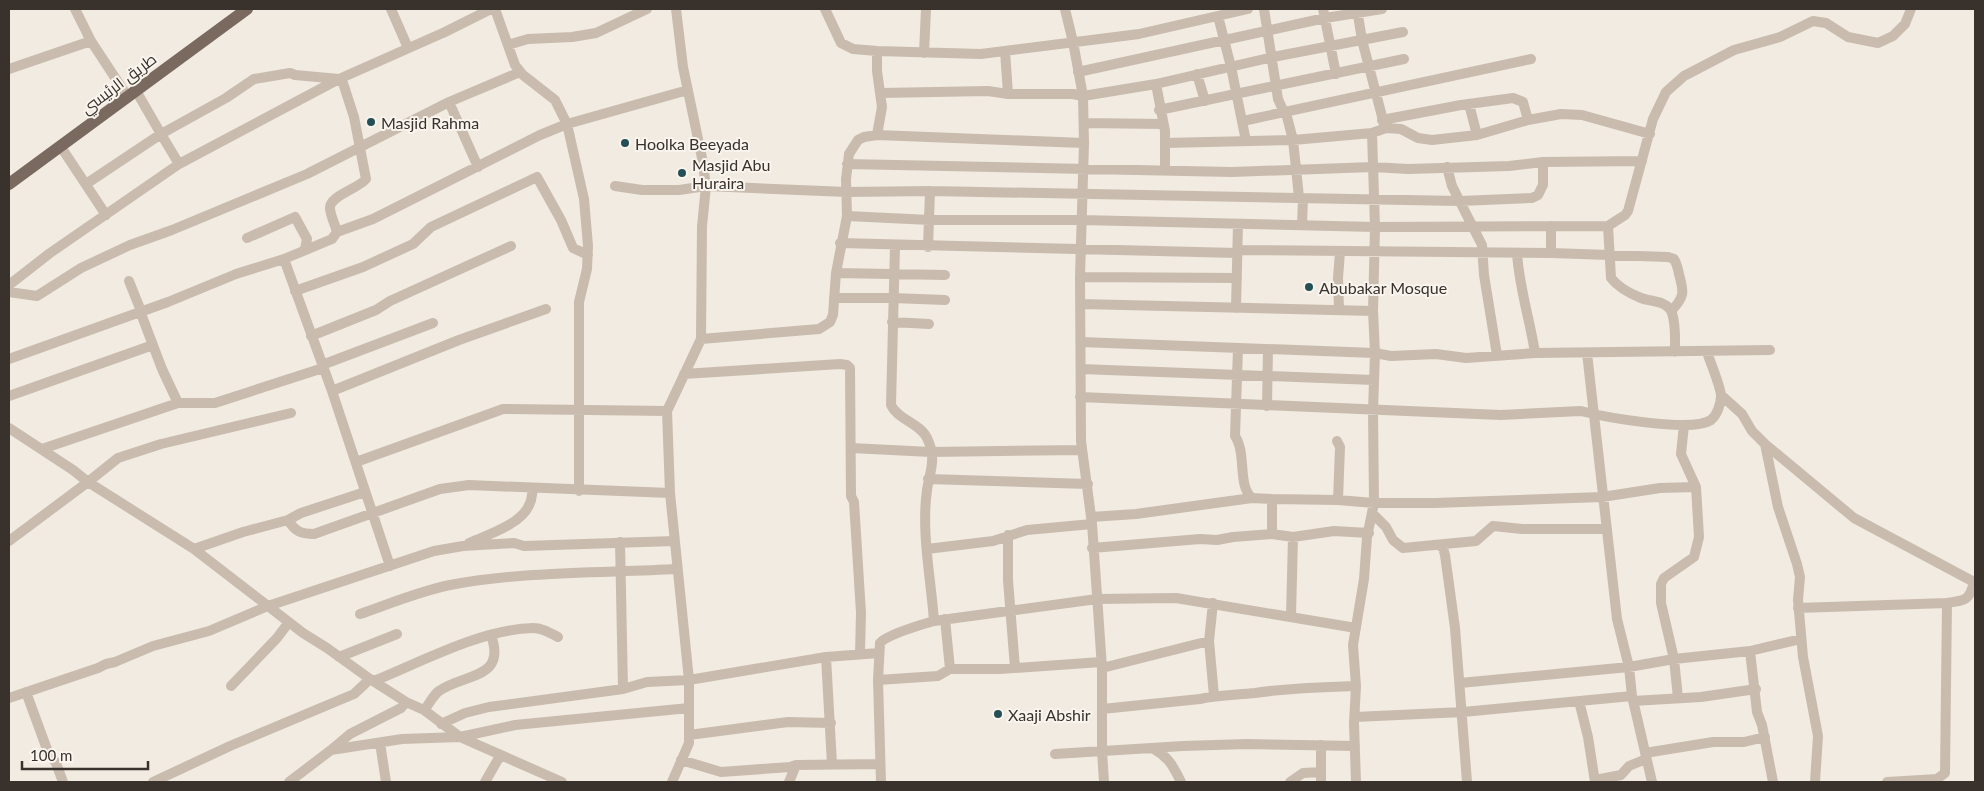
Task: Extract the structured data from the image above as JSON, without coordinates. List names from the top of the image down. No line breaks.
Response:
{"streets":{"main road":["طريق الرئيسي"]},"places":["Masjid Rahma","Hoolka Beeyada","Masjid Abu Huraira","Abubakar Mosque","Xaaji Abshir"],"scale_bar":"100 m"}
